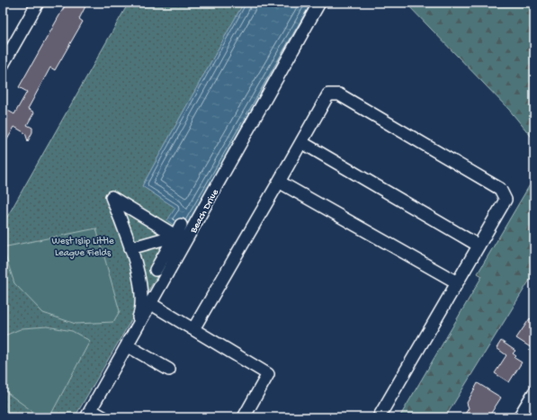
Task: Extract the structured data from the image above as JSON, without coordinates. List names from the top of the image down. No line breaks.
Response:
{"streets":{"street":["Beach Drive"]},"parks":["West Islip Little League Fields"]}
